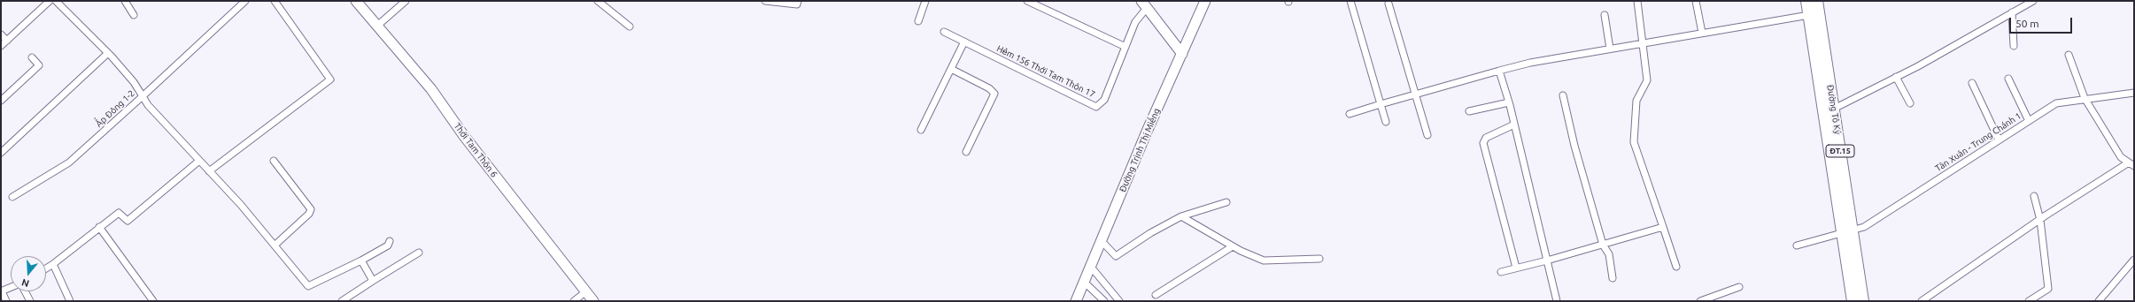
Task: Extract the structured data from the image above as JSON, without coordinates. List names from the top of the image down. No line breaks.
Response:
{"streets":{"main road":["Đường Tô Ký","ĐT.15"],"street":["Hẻm 156 Thới Tam Thôn 17","Ấp Đông 1-2","Tân Xuân - Trung Chánh 1","Thới Tam Thôn 6","Đường Trịnh Thị Miếng"]},"crossings":[["Đường Tô Ký","Tân Xuân - Trung Chánh 1"]],"scale_bar":"50 m","north":"bottom"}
